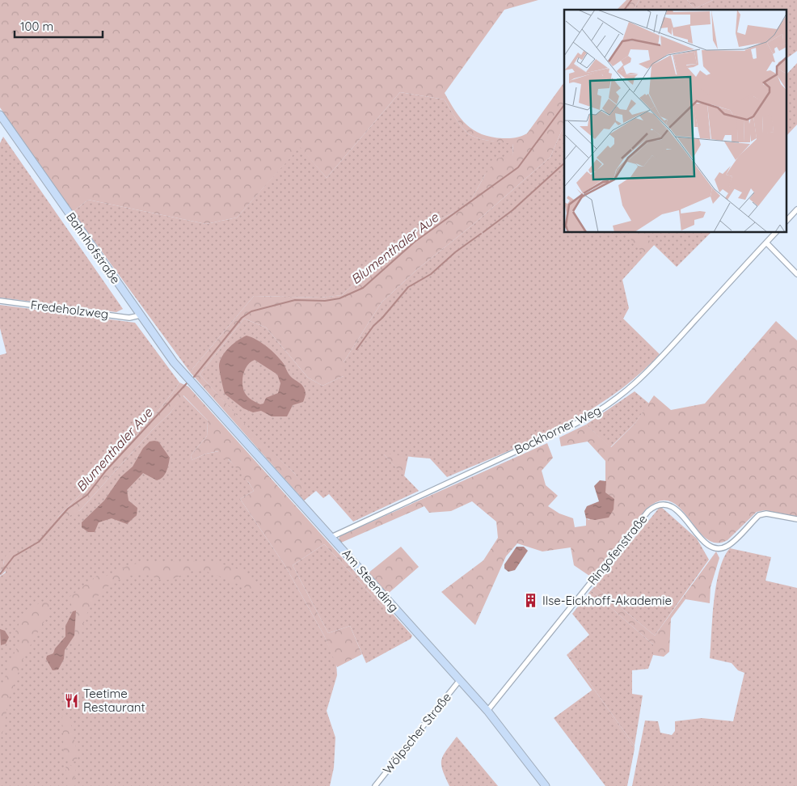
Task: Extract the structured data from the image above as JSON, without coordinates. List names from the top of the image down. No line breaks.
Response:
{"streets":{"street":["Bahnhofstraße","Fredeholzweg","Bockhorner Weg","Ringofenstraße","Am Steending","Wölpscher Straße"]},"crossings":[["Bahnhofstraße","Fredeholzweg"],["Bahnhofstraße","Am Steending"],["Bockhorner Weg","Am Steending"],["Ringofenstraße","Am Steending"],["Am Steending","Wölpscher Straße"]],"water":["Blumenthaler Aue"],"places":{"building":["Ilse-Eickhoff-Akademie"],"restaurant":["Teetime Restaurant"]},"scale_bar":"100 m"}
